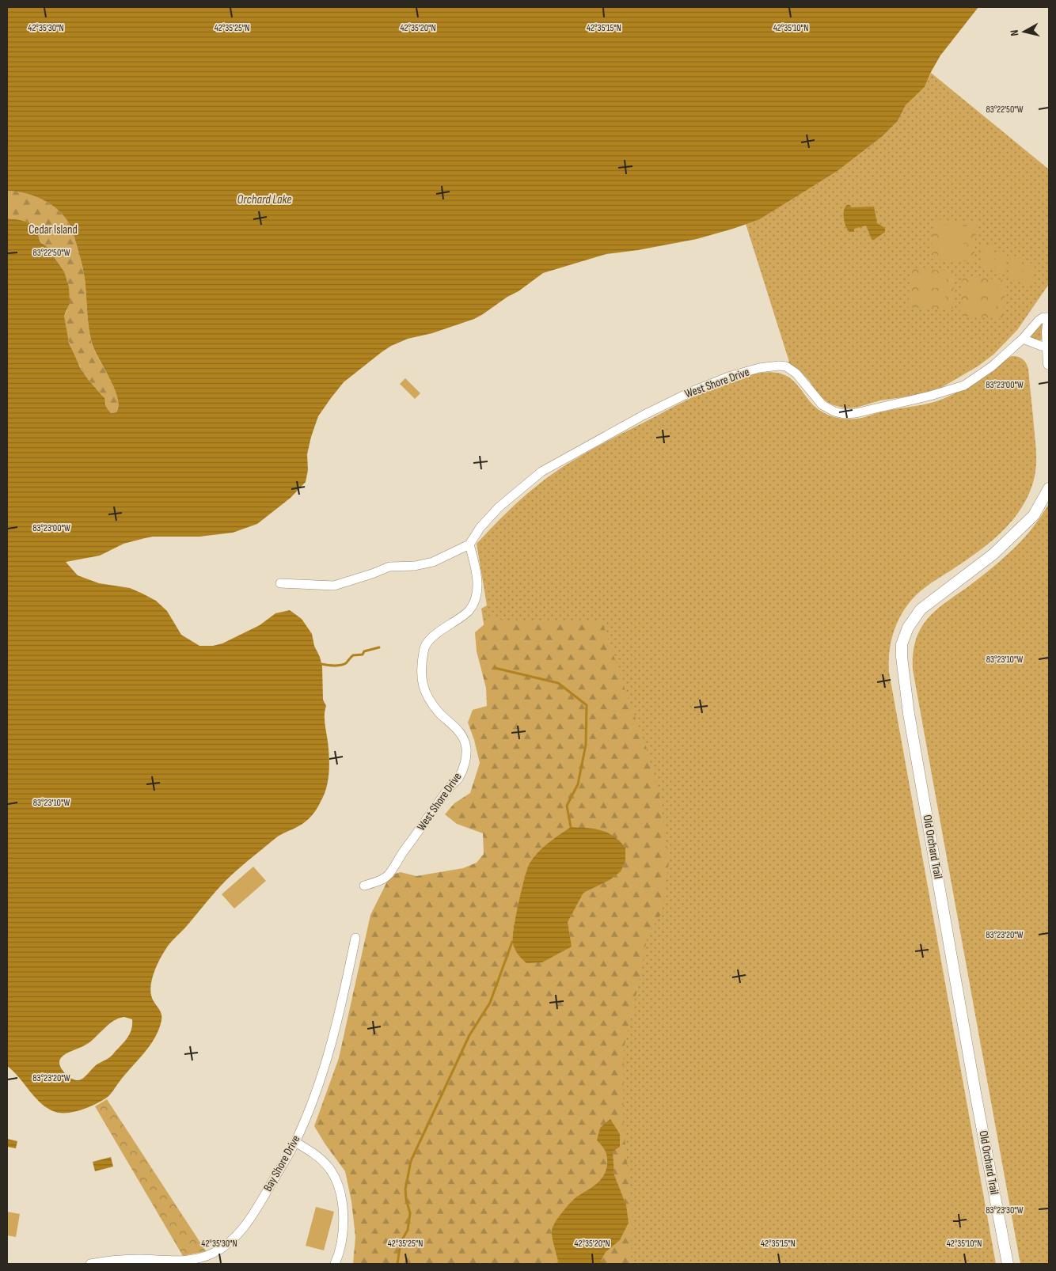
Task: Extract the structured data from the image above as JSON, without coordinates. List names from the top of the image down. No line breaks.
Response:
{"streets":{"street":["West Shore Drive","Old Orchard Trail","Bay Shore Drive"]},"water":["Orchard Lake"],"parks":["Cedar Island"],"north":"left","coordinates":["42°35'30\"N","42°35'25\"N","42°35'20\"N","42°35'15\"N","42°35'10\"N","83°22'50\"W","83°23'00\"W","83°23'10\"W","83°23'20\"W","83°23'30\"W"]}
